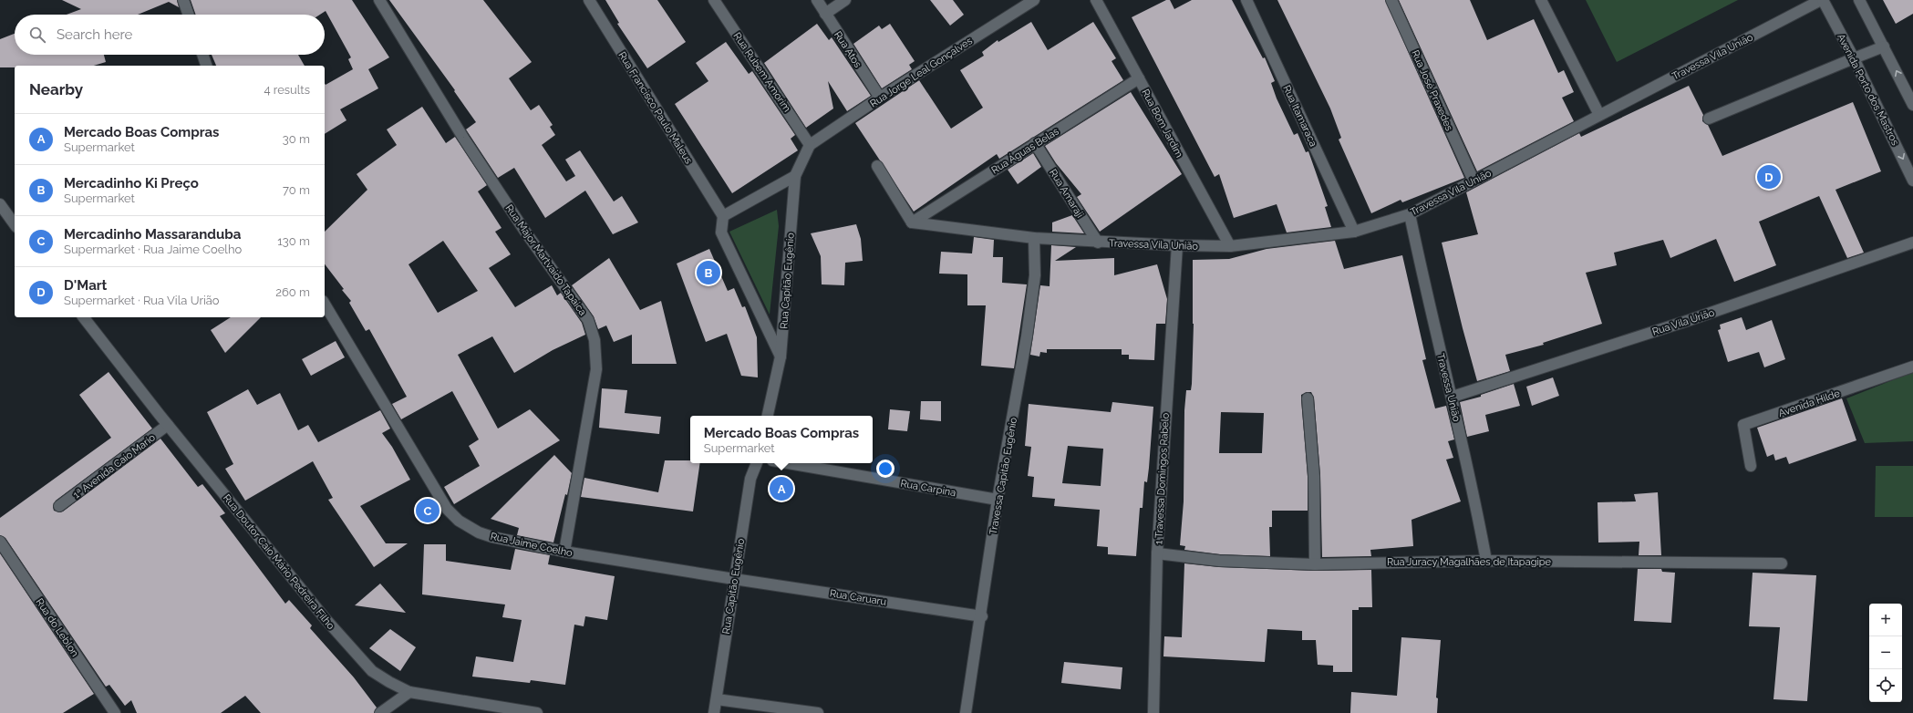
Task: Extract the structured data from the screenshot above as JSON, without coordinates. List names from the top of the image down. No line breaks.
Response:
{"streets":{"street":["Rua Atos","Travessa Vila União","Rua Rubem Amorim","Rua Jorge Leal Gonçalves","Avenida Porto dos Mastros","Rua José Praxedes","Rua Francisco Paulo Maleus","Rua Itamaraca","Rua Bom Jardim","Rua Águas Belas","Rua Amaraji","Rua Major Martvaido Tapaica","Rua Capitão Eugênio","Rua Vila Urião","Travessa União","Avenida Hilde","1ª Avenida Caio Mario","Travessa Capitão Eugênio","1 Travessa Domingos Rabelo","Rua Carpina","Rua Jaime Coelho","Rua Doutor Caio Mário Pedreira Filho","Rua Juracy Magalhães de Itapagipe","Rua Caruaru","Rua do Leblon"]},"crossings":[["Rua Atos","Rua Jorge Leal Gonçalves"],["Travessa Vila União","Avenida Porto dos Mastros"],["Travessa Vila União","Rua José Praxedes"],["Travessa Vila União","Rua Itamaraca"],["Travessa Vila União","Rua Bom Jardim"],["Travessa Vila União","Rua Águas Belas"],["Travessa Vila União","Rua Amaraji"],["Travessa Vila União","Travessa União"],["Travessa Vila União","Travessa Capitão Eugênio"],["Travessa Vila União","1 Travessa Domingos Rabelo"],["Rua Rubem Amorim","Rua Jorge Leal Gonçalves"],["Rua Rubem Amorim","Rua Capitão Eugênio"],["Rua Jorge Leal Gonçalves","Rua Capitão Eugênio"],["Rua Bom Jardim","Rua Águas Belas"],["Rua Águas Belas","Rua Amaraji"],["Rua Major Martvaido Tapaica","Rua Jaime Coelho"],["Rua Capitão Eugênio","Rua Jaime Coelho"],["Rua Capitão Eugênio","Rua Caruaru"],["Rua Vila Urião","Travessa União"],["Travessa União","Rua Juracy Magalhães de Itapagipe"],["1ª Avenida Caio Mario","Rua Doutor Caio Mário Pedreira Filho"],["Travessa Capitão Eugênio","Rua Carpina"],["Travessa Capitão Eugênio","Rua Caruaru"],["1 Travessa Domingos Rabelo","Rua Juracy Magalhães de Itapagipe"],["Rua Jaime Coelho","Rua Caruaru"]],"page":{"search":"Search here","heading":["Nearby","4 results"],"list":[{"mark":"A","name":"Mercado Boas Compras","note":"Supermarket","value":"30 m"},{"mark":"B","name":"Mercadinho Ki Preço","note":"Supermarket","value":"70 m"},{"mark":"C","name":"Mercadinho Massaranduba","note":"Supermarket · Rua Jaime Coelho","value":"130 m"},{"mark":"D","name":"D'Mart","note":"Supermarket · Rua Vila Urião","value":"260 m"}],"pins":["D","B","A","C"],"popup":["Mercado Boas Compras","Supermarket"],"map_buttons":["+","−"]}}
